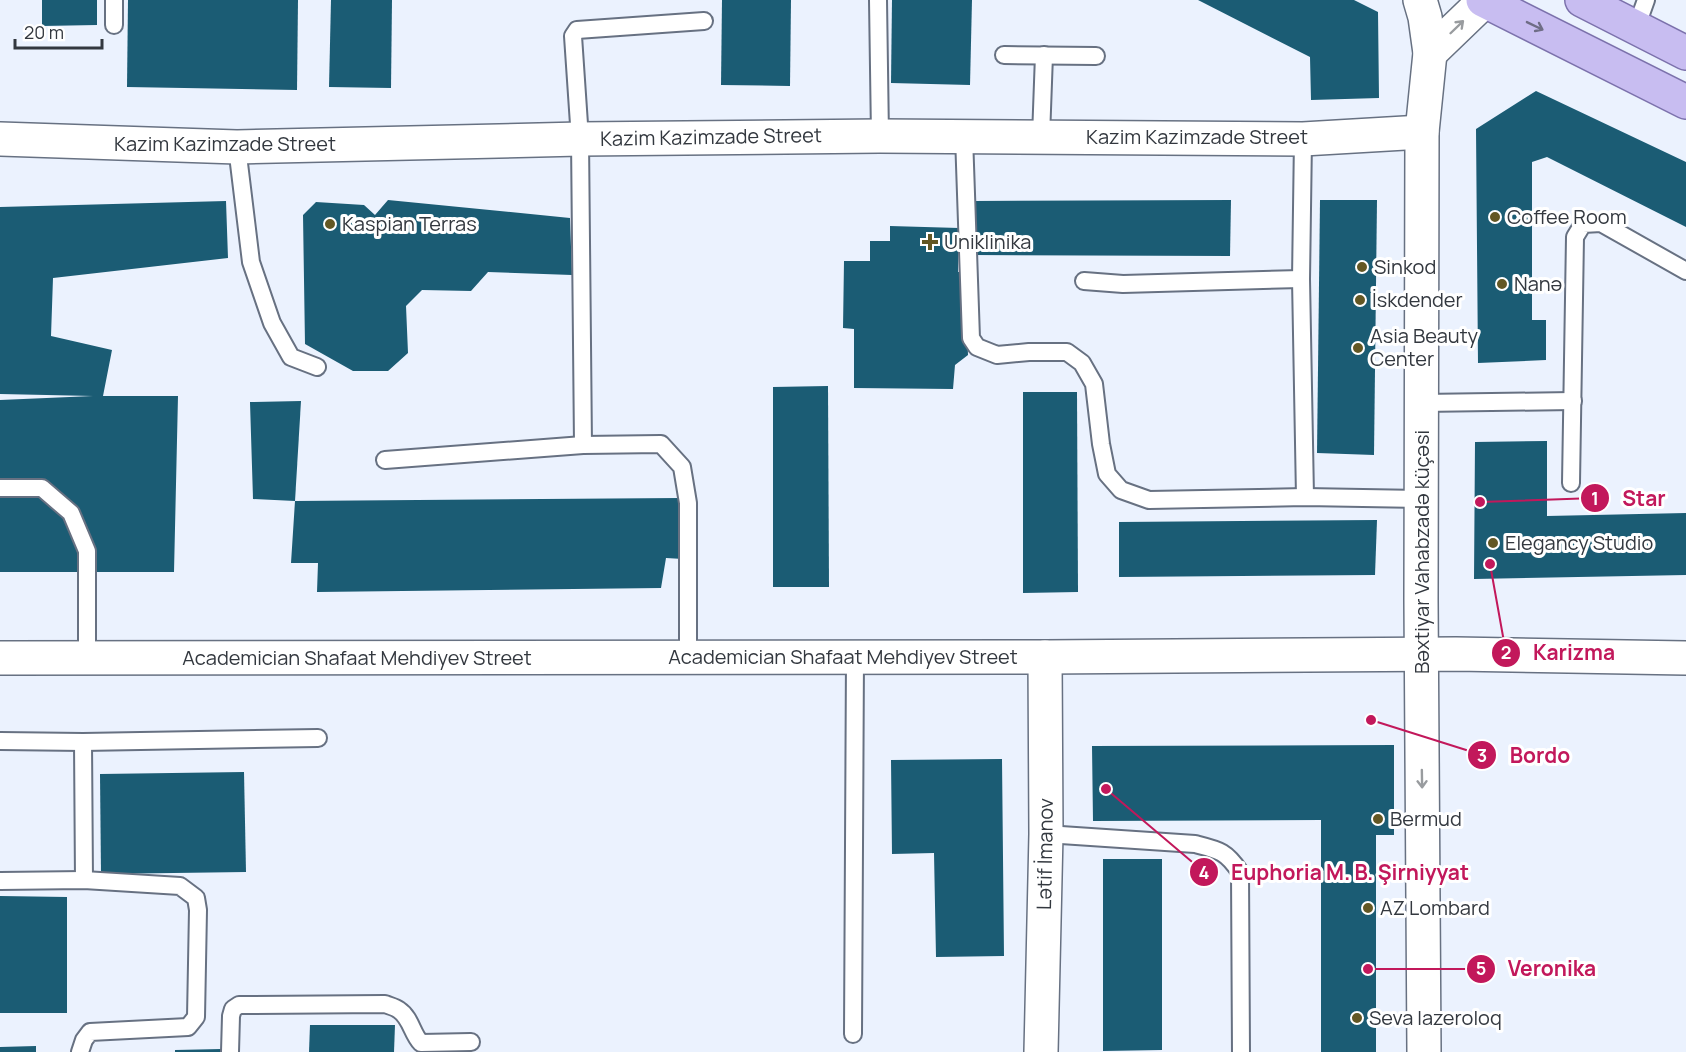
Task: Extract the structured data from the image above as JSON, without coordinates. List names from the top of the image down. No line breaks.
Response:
{"streets":{"street":["Kazim Kazimzade Street","Bəxtiyar Vahabzadə küçəsi","Academician Shafaat Mehdiyev Street","Lətif İmanov"]},"crossings":[["Kazim Kazimzade Street","Bəxtiyar Vahabzadə küçəsi"],["Bəxtiyar Vahabzadə küçəsi","Academician Shafaat Mehdiyev Street"],["Academician Shafaat Mehdiyev Street","Lətif İmanov"]],"one_way":["Bəxtiyar Vahabzadə küçəsi"],"places":{"other":["Coffee Room","Kaspian Terras","Sinkod","Nanə","İskdender","Asia Beauty Center","Star","Elegancy Studio","Karizma","Bordo","Euphoria M. B. Şirniyyat","Bermud","AZ Lombard","Veronika","Seva lazeroloq"],"health":["Uniklinika"]},"scale_bar":"20 m"}
